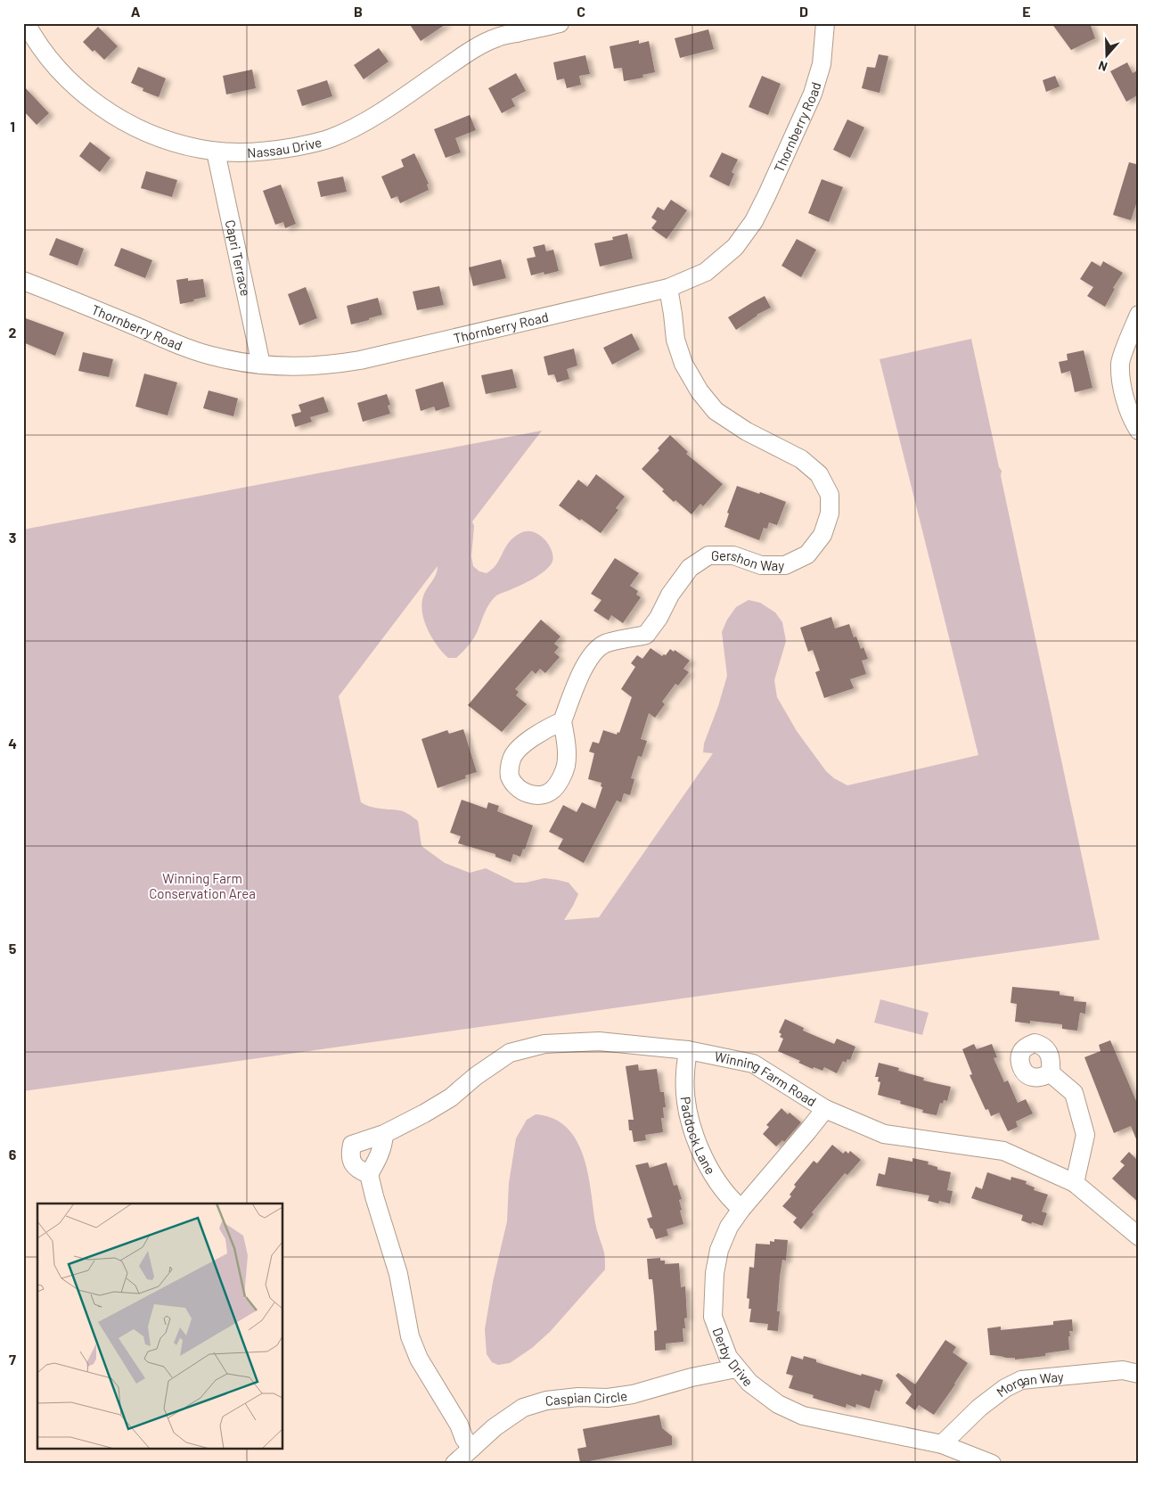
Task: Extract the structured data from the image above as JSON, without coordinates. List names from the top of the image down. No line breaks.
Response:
{"streets":{"street":["Thornberry Road","Nassau Drive","Capri Terrace","Gershon Way","Winning Farm Road","Paddock Lane","Derby Drive","Morgan Way","Caspian Circle"]},"crossings":[["Thornberry Road","Capri Terrace"],["Thornberry Road","Gershon Way"],["Nassau Drive","Capri Terrace"],["Winning Farm Road","Paddock Lane"],["Winning Farm Road","Derby Drive"],["Paddock Lane","Derby Drive"],["Derby Drive","Morgan Way"],["Derby Drive","Caspian Circle"]],"parks":["Winning Farm Conservation Area"],"north":"bottom","grid":{"columns":["A","B","C","D","E"],"rows":["1","2","3","4","5","6","7"]}}
